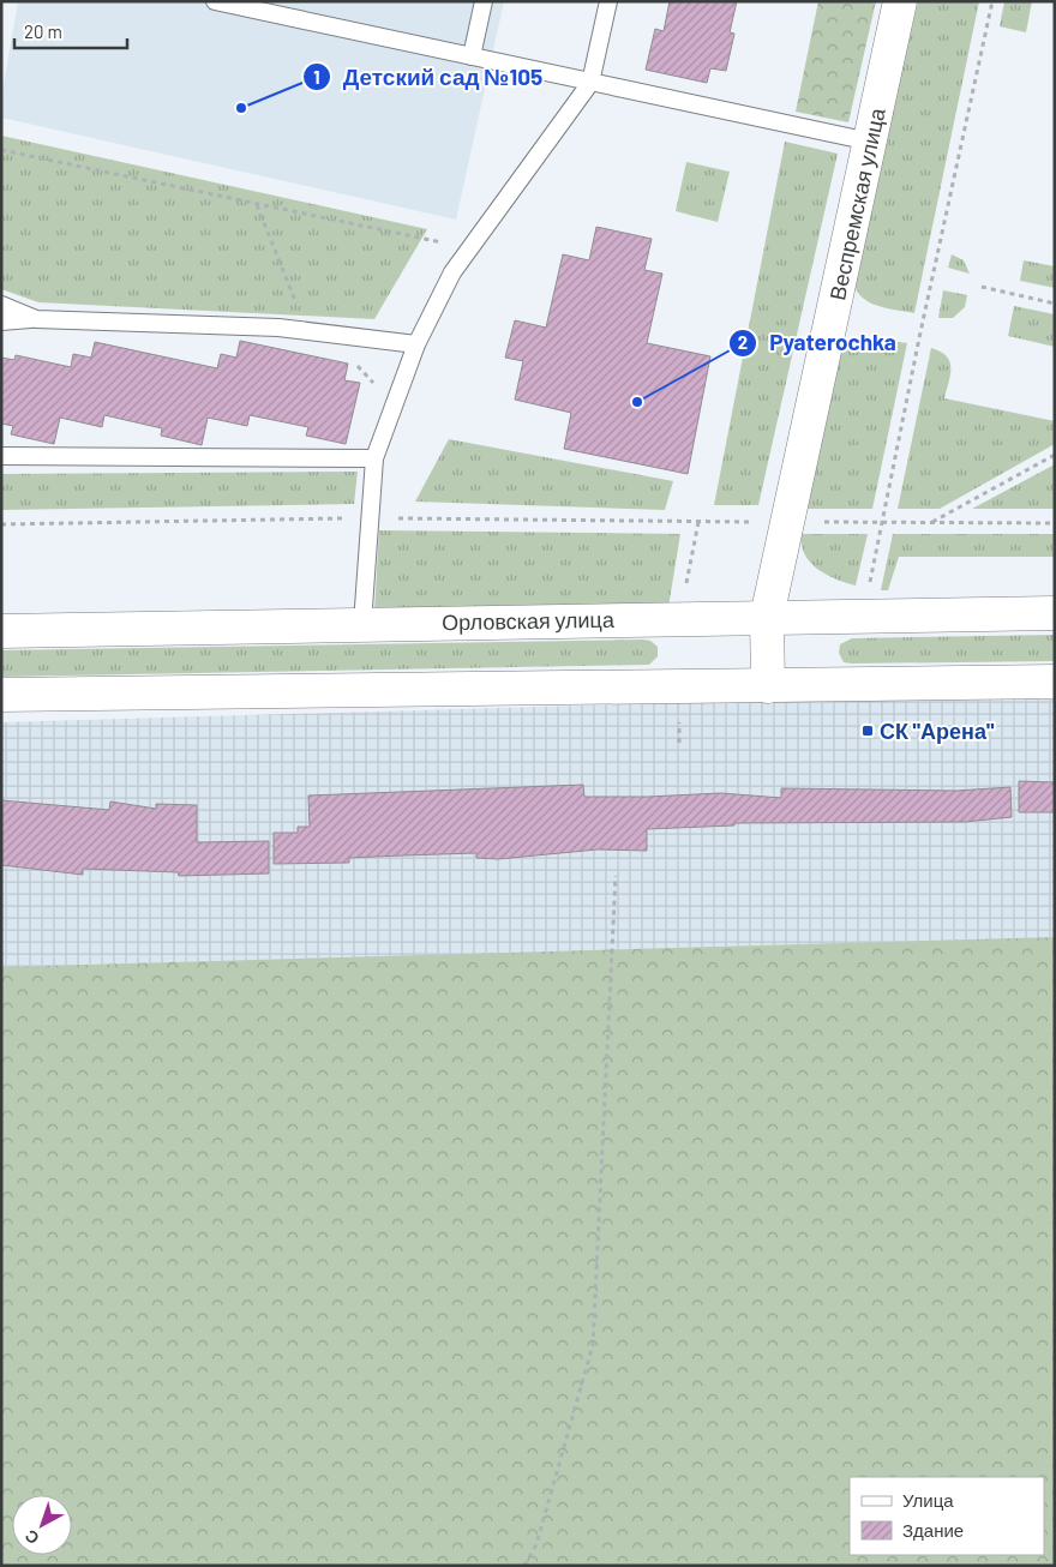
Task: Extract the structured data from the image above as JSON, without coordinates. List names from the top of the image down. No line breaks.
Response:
{"streets":{"street":["Веспремская улица","Орловская улица"]},"crossings":[["Веспремская улица","Орловская улица"]],"places":{"other":["Детский сад №105","Pyaterochka"],"transit":["СК \"Арена\""]},"legend":["Улица","Здание"],"scale_bar":"20 m","north":"bottom left"}
